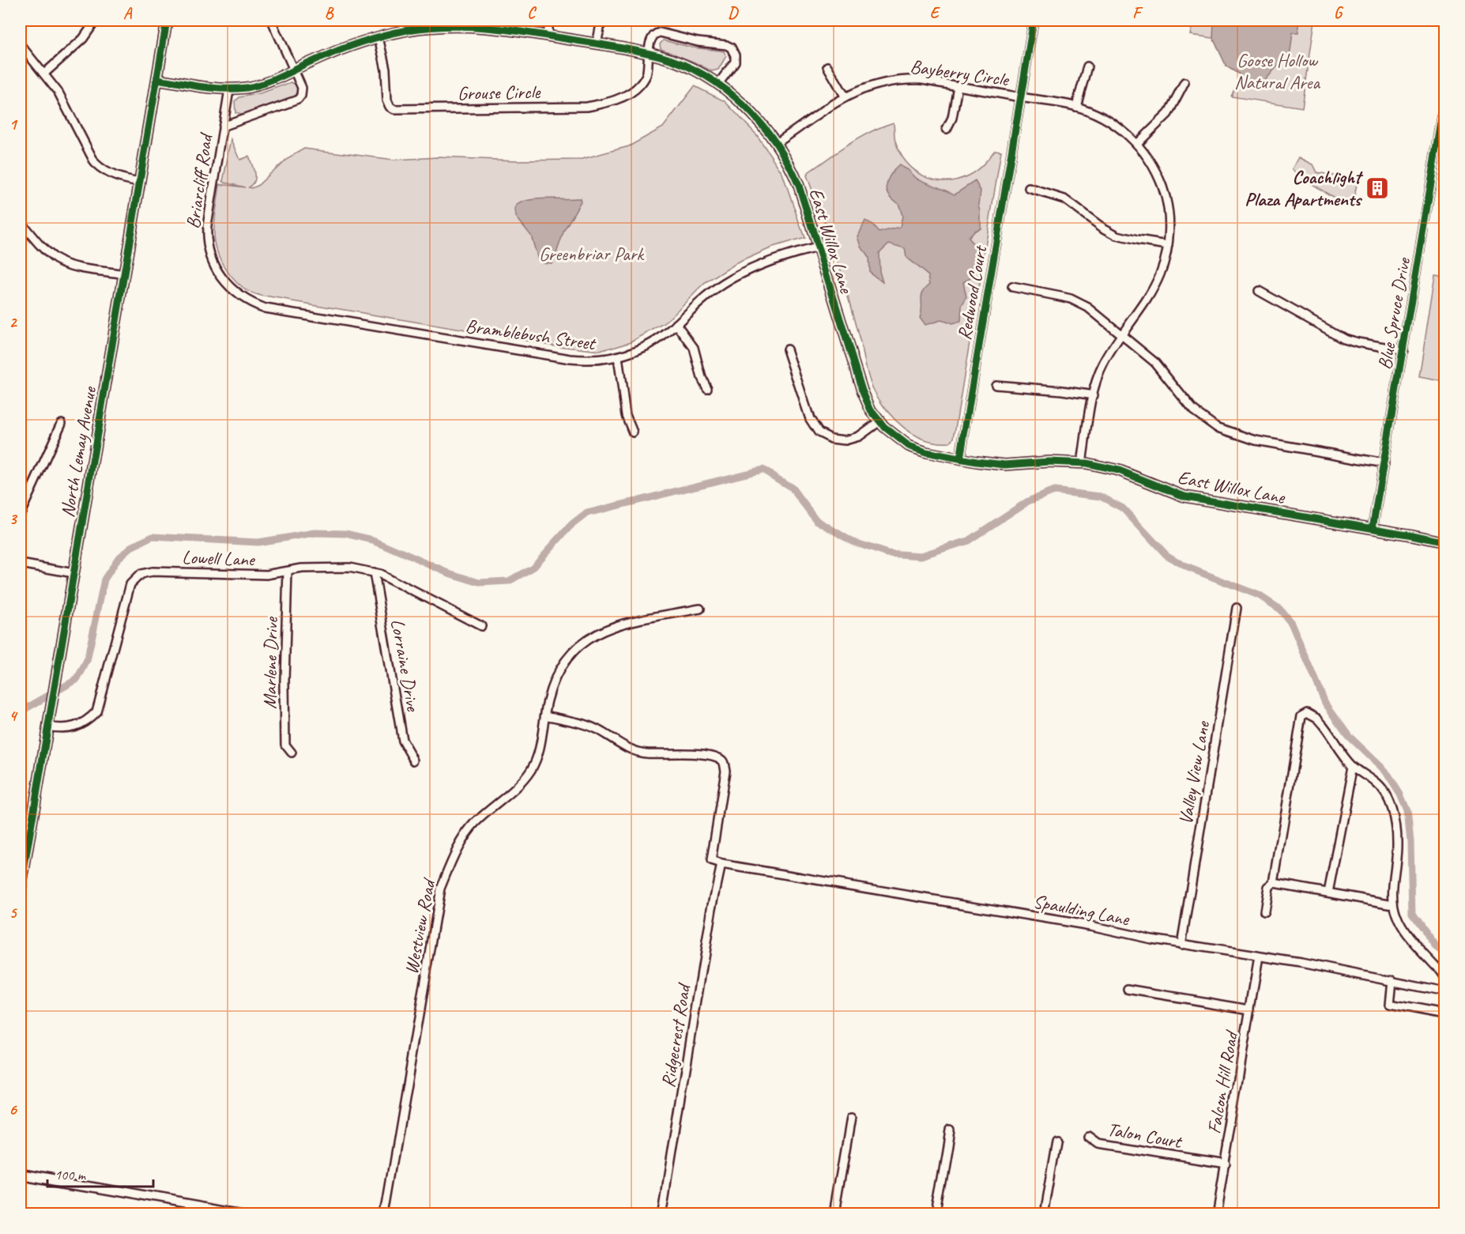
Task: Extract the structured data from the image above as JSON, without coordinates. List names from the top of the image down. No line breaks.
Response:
{"streets":{"main road":["East Willox Lane","North Lemay Avenue"],"street":["Bayberry Circle","Grouse Circle","Briarcliff Road","Redwood Court","Blue Spruce Drive","Bramblebush Street","Lowell Lane","Marlene Drive","Lorraine Drive","Valley View Lane","Spaulding Lane","Westview Road","Ridgecrest Road","Falcon Hill Road","Talon Court"]},"crossings":[["Bayberry Circle","East Willox Lane"],["Bayberry Circle","Redwood Court"],["Grouse Circle","East Willox Lane"],["Briarcliff Road","East Willox Lane"],["Briarcliff Road","Bramblebush Street"],["East Willox Lane","Redwood Court"],["East Willox Lane","Blue Spruce Drive"],["East Willox Lane","Bramblebush Street"],["East Willox Lane","North Lemay Avenue"],["North Lemay Avenue","Lowell Lane"],["Lowell Lane","Marlene Drive"],["Lowell Lane","Lorraine Drive"],["Valley View Lane","Spaulding Lane"],["Spaulding Lane","Westview Road"],["Spaulding Lane","Ridgecrest Road"],["Spaulding Lane","Falcon Hill Road"],["Falcon Hill Road","Talon Court"]],"parks":["Goose Hollow Natural Area","Greenbriar Park"],"places":{"building":["Coachlight Plaza Apartments"]},"scale_bar":"100 m","grid":{"columns":["A","B","C","D","E","F","G"],"rows":["1","2","3","4","5","6"]}}
